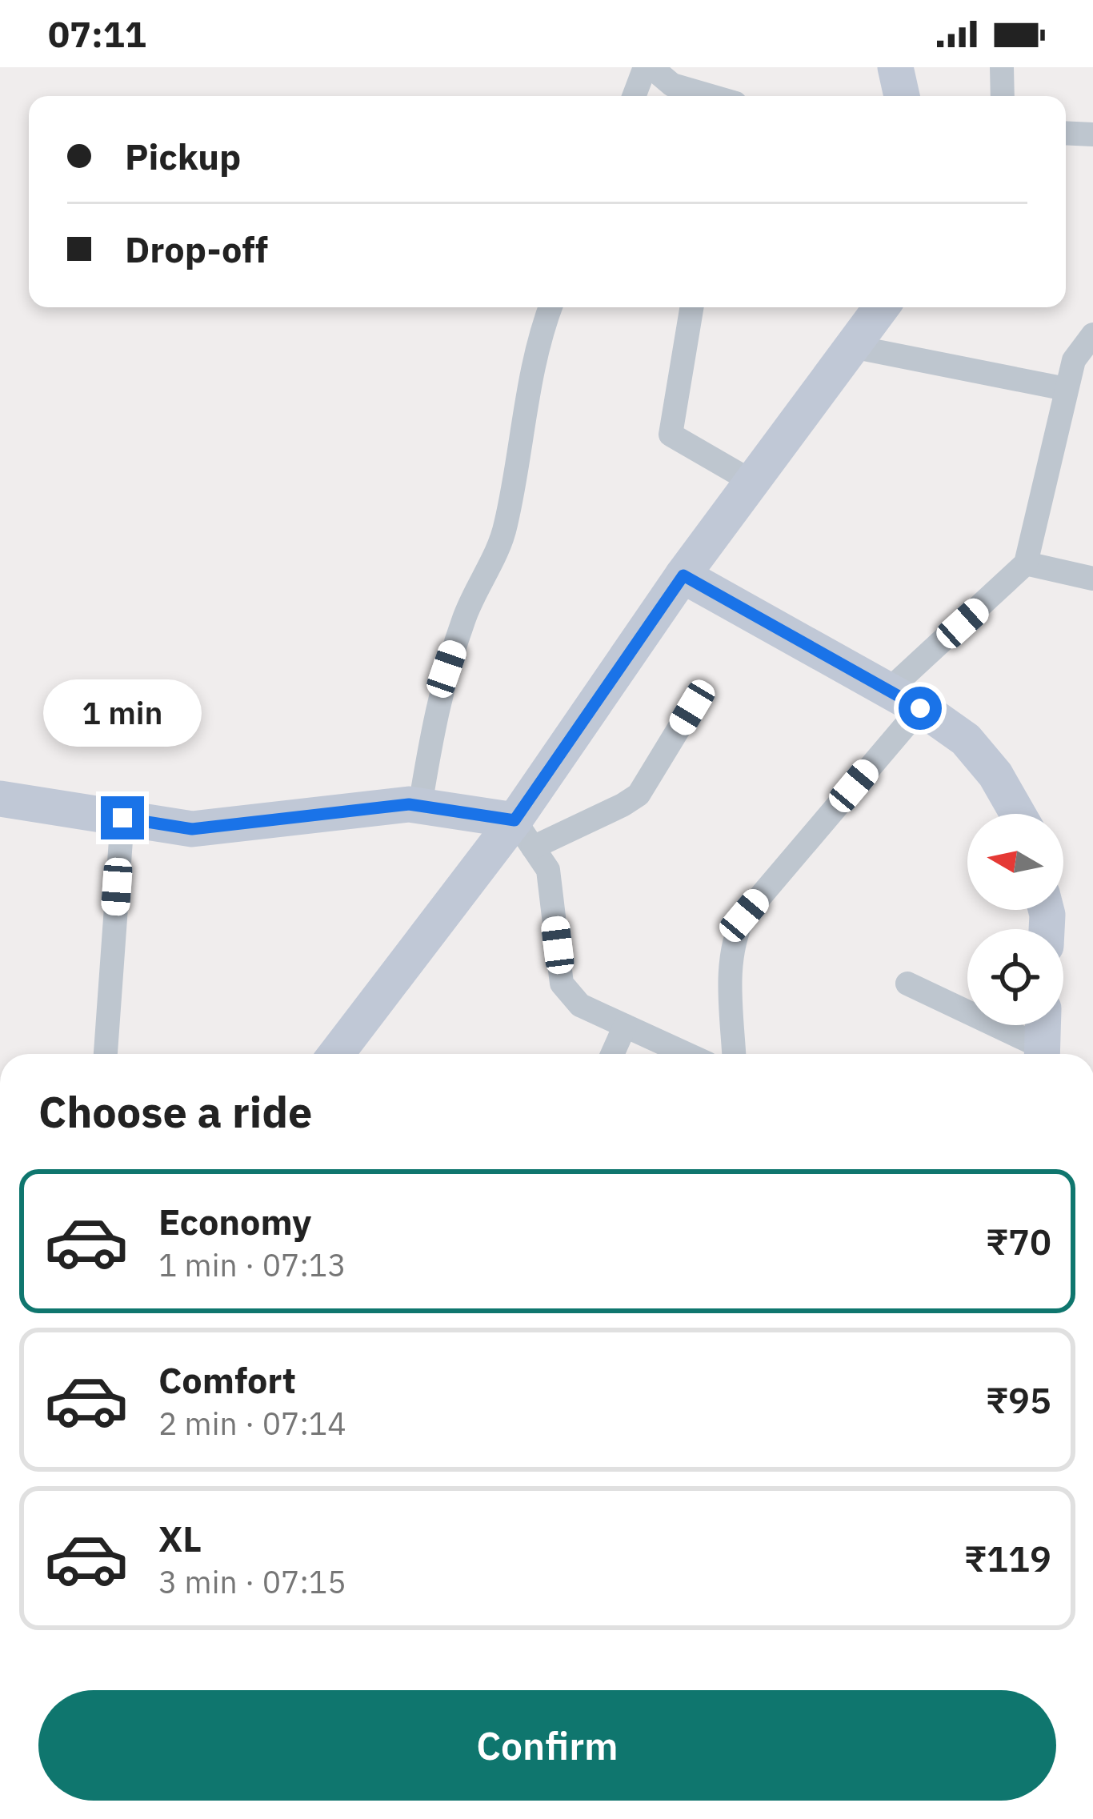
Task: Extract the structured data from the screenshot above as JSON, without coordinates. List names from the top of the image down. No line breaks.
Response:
{"north":"left","page":{"status":"07:11","banner":["Pickup","Drop-off"],"bubble":"1 min","heading":"Choose a ride","list":[{"name":"Economy","note":"1 min · 07:13","value":"₹70"},{"name":"Comfort","note":"2 min · 07:14","value":"₹95"},{"name":"XL","note":"3 min · 07:15","value":"₹119"}],"buttons":"Confirm"}}
